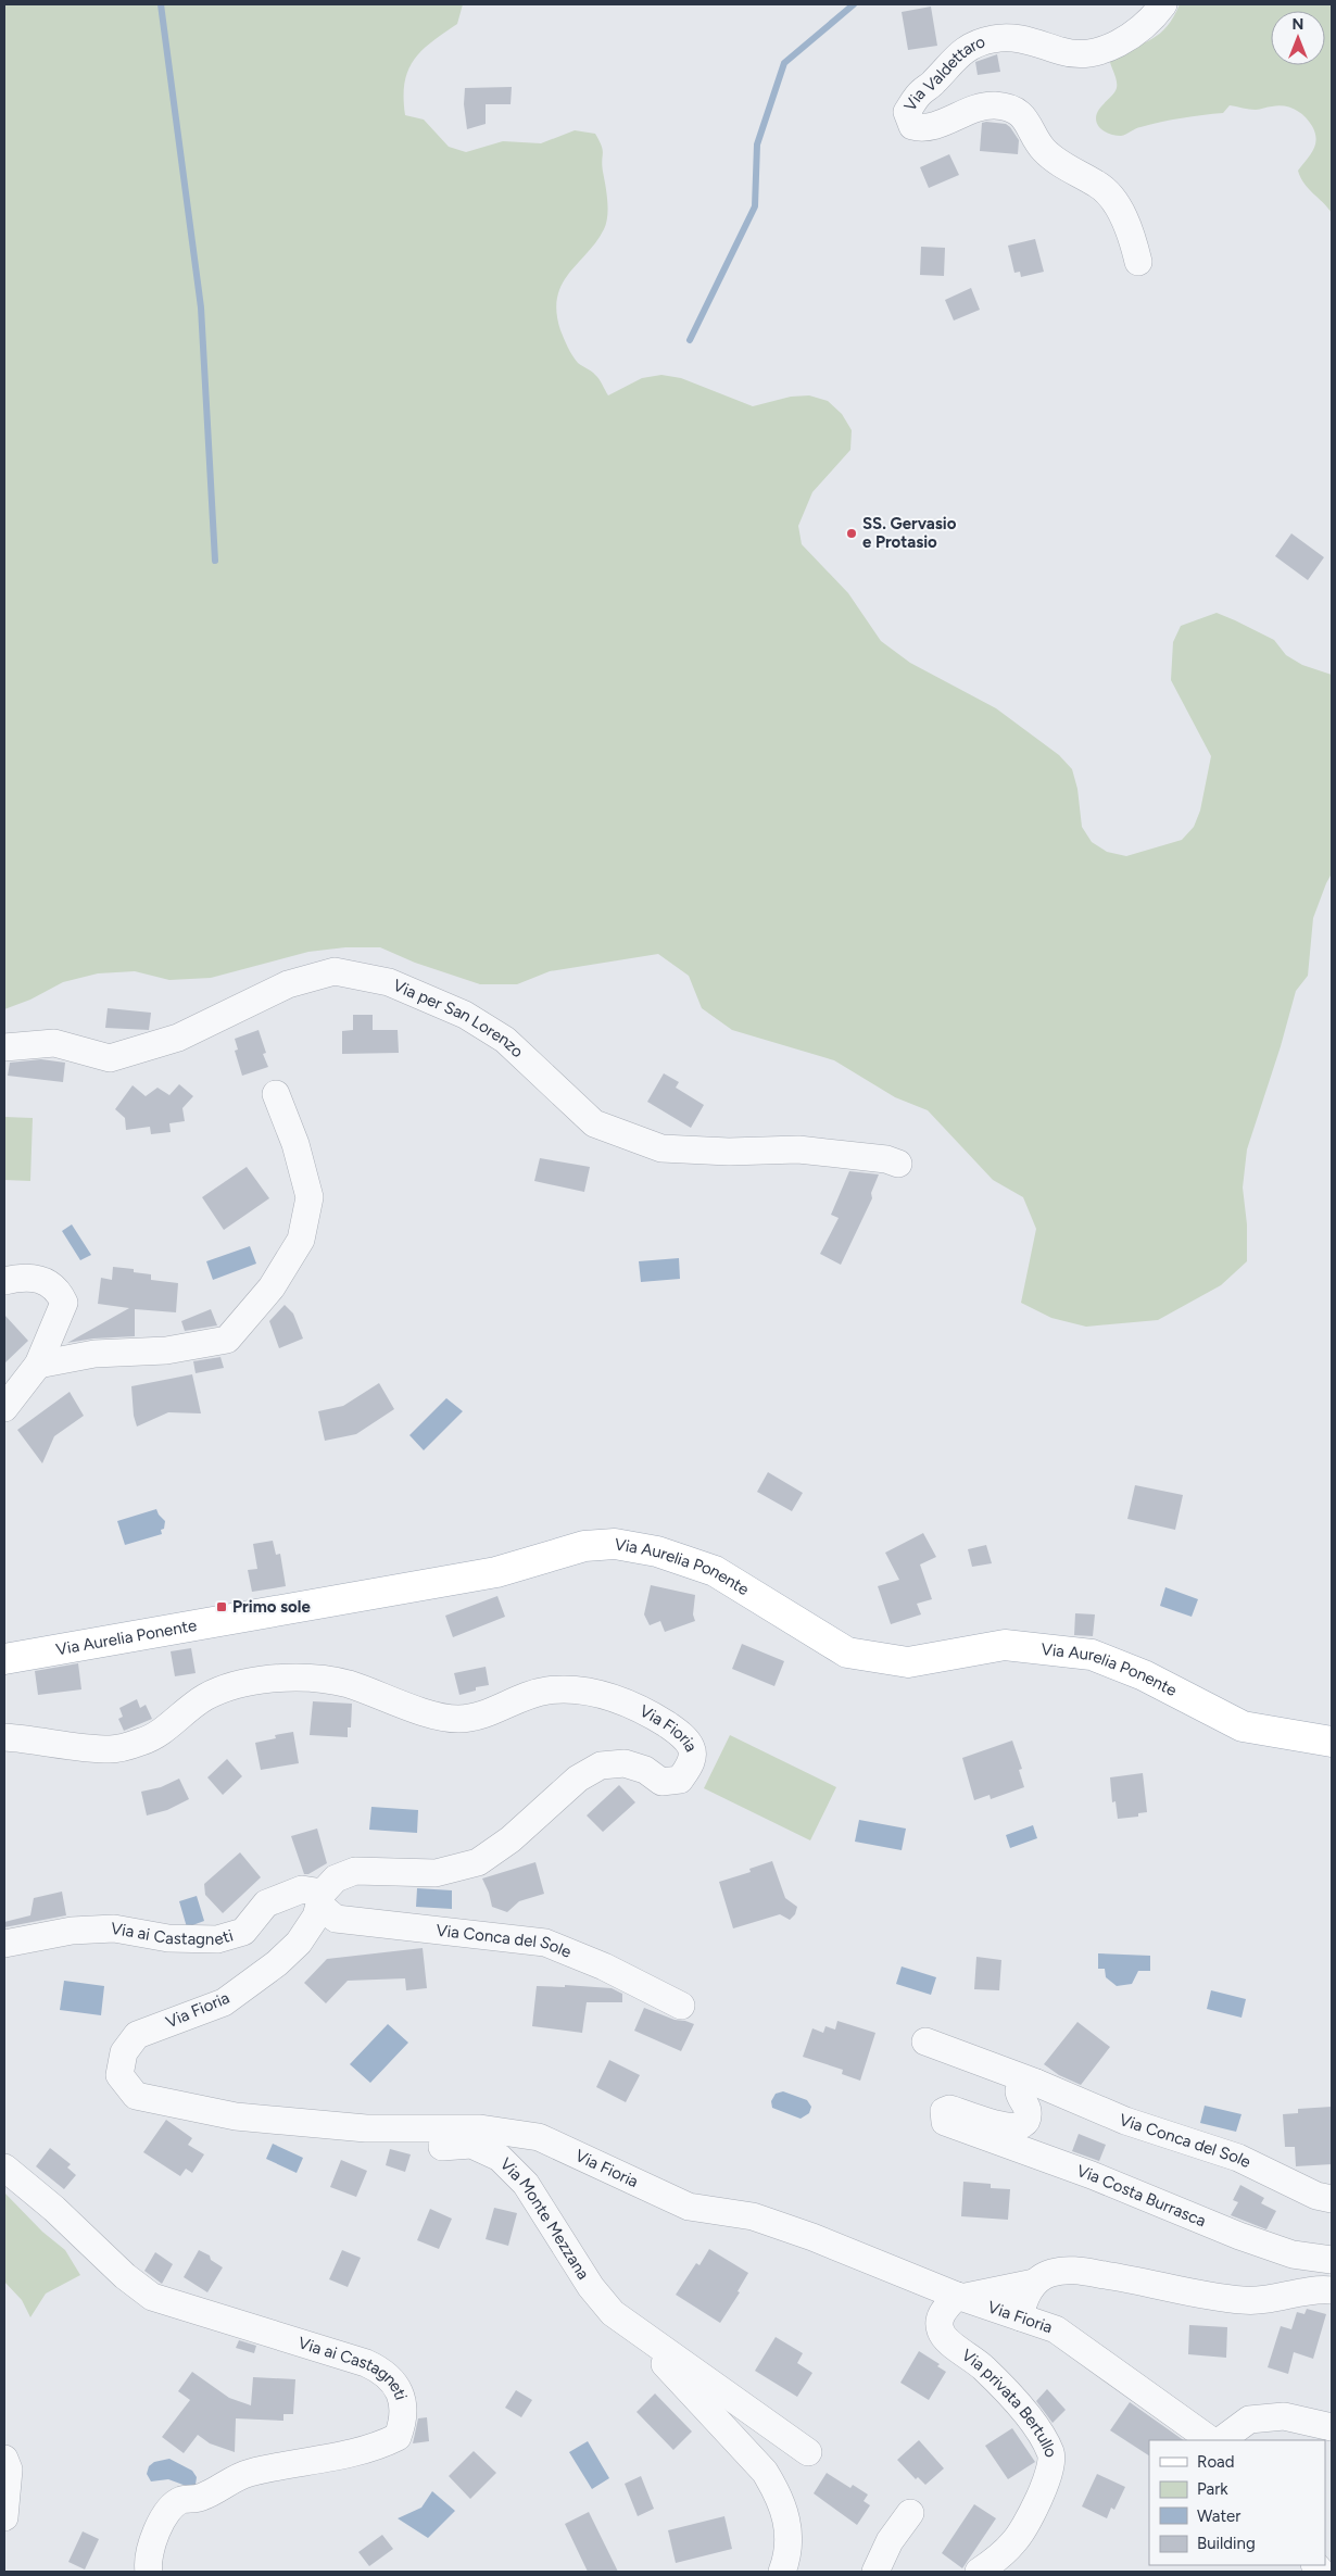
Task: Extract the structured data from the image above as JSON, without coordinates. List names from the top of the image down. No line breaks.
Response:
{"streets":{"main road":["Via Aurelia Ponente"],"street":["Via Valdettaro","Via per San Lorenzo","Via Fioria","Via ai Castagneti","Via Conca del Sole","Via Costa Burrasca","Via Monte Mezzana","Via privata Bertullo"]},"crossings":[["Via Fioria","Via ai Castagneti"],["Via Fioria","Via Conca del Sole"],["Via Fioria","Via Monte Mezzana"],["Via Fioria","Via privata Bertullo"],["Via ai Castagneti","Via Conca del Sole"],["Via Conca del Sole","Via Costa Burrasca"]],"places":{"other":["SS. Gervasio e Protasio"],"transit":["Primo sole"]},"legend":["Road","Park","Water","Building"],"north":"top"}
